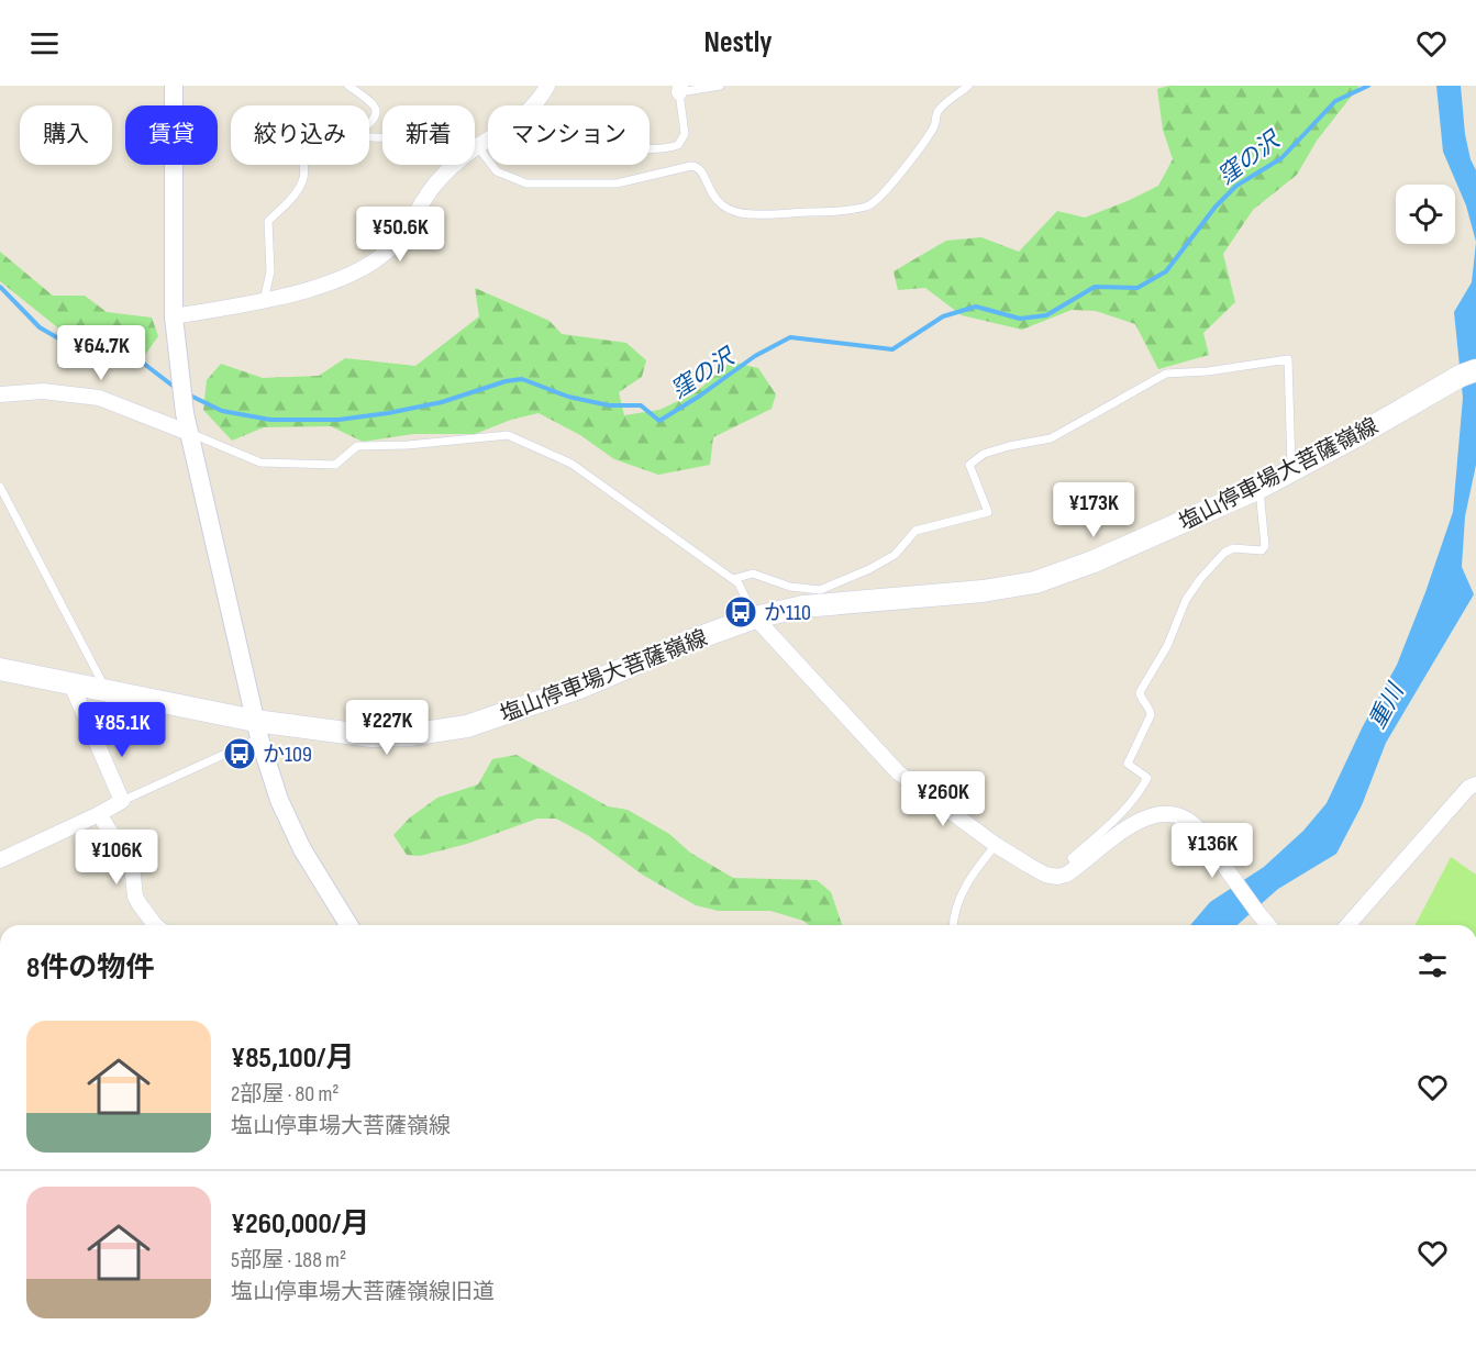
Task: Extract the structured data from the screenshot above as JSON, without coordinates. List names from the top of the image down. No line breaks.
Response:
{"streets":{"main road":["塩山停車場大菩薩嶺線"]},"water":["窪の沢","重川"],"places":{"bus stop":["か110","か109"]},"page":{"header":"Nestly","chip":["購入","賃貸","絞り込み","新着","マンション"],"price":["¥50.6K","¥64.7K","¥173K","¥227K","¥85.1K","¥260K","¥136K","¥106K"],"heading":"8件の物件","list":[{"name":"¥85,100/月","note":"2部屋 · 80 m² · 塩山停車場大菩薩嶺線"},{"name":"¥260,000/月","note":"5部屋 · 188 m² · 塩山停車場大菩薩嶺線旧道"}]}}
